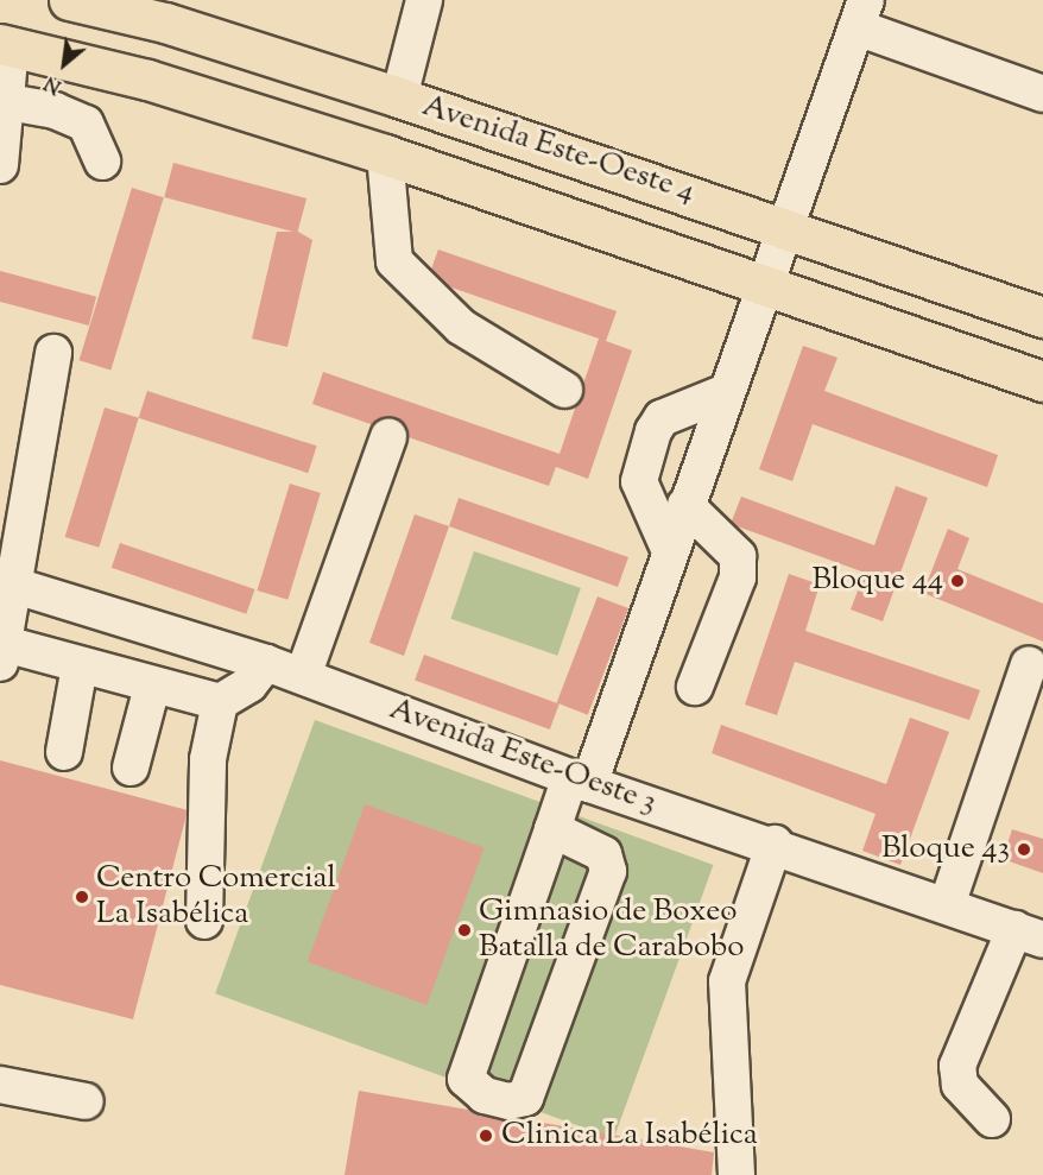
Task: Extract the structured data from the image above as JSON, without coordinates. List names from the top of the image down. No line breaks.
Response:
{"streets":{"main road":["Avenida Este-Oeste 4"],"street":["Avenida Este-Oeste 3"]},"places":["Bloque 44","Bloque 43","Centro Comercial La Isabélica","Gimnasio de Boxeo Batalla de Carabobo","Clinica La Isabélica"],"north":"bottom left"}
